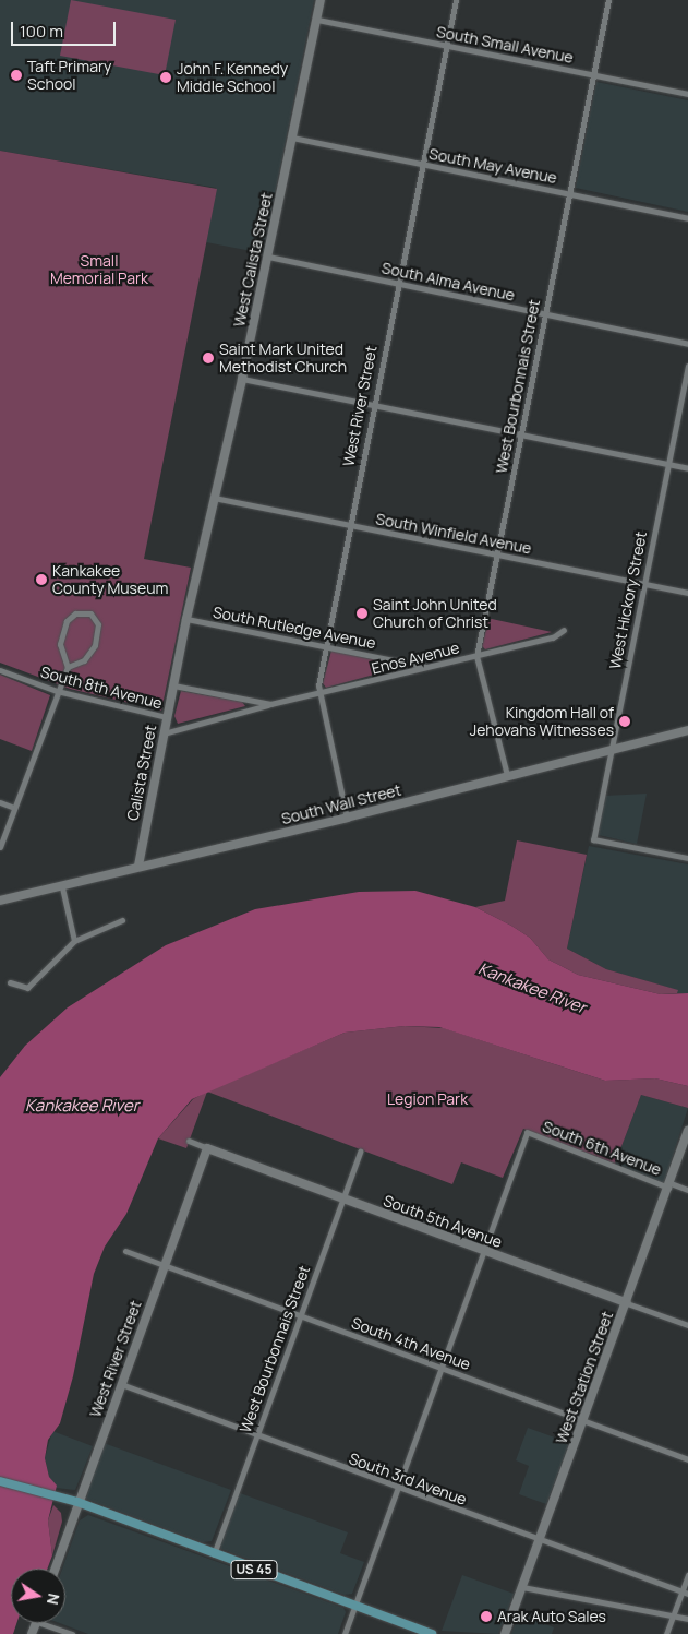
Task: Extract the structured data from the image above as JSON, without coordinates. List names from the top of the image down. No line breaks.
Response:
{"streets":{"main road":["US 45"],"street":["South Small Avenue","South May Avenue","West Calista Street","South Alma Avenue","West Bourbonnais Street","West River Street","South Winfield Avenue","West Hickory Street","South Rutledge Avenue","Enos Avenue","South 8th Avenue","Calista Street","South Wall Street","South 6th Avenue","South 5th Avenue","South 4th Avenue","West Station Street","South 3rd Avenue"]},"crossings":[["South Small Avenue","West Calista Street"],["South Small Avenue","West Bourbonnais Street"],["South Small Avenue","West River Street"],["South May Avenue","West Calista Street"],["South May Avenue","West Bourbonnais Street"],["South May Avenue","West River Street"],["West Calista Street","South Alma Avenue"],["West Calista Street","South Winfield Avenue"],["West Calista Street","South Rutledge Avenue"],["West Calista Street","Enos Avenue"],["West Calista Street","Calista Street"],["South Alma Avenue","West Bourbonnais Street"],["South Alma Avenue","West River Street"],["West Bourbonnais Street","South Winfield Avenue"],["West Bourbonnais Street","Enos Avenue"],["West Bourbonnais Street","South Wall Street"],["West Bourbonnais Street","South 5th Avenue"],["West Bourbonnais Street","South 4th Avenue"],["West Bourbonnais Street","South 3rd Avenue"],["West Bourbonnais Street","US 45"],["West River Street","South Winfield Avenue"],["West River Street","South Rutledge Avenue"],["West River Street","Enos Avenue"],["West River Street","South Wall Street"],["West River Street","South 5th Avenue"],["West River Street","South 4th Avenue"],["West River Street","South 3rd Avenue"],["West River Street","US 45"],["South Winfield Avenue","West Hickory Street"],["West Hickory Street","South Wall Street"],["South Rutledge Avenue","Enos Avenue"],["Enos Avenue","Calista Street"],["South 8th Avenue","Calista Street"],["Calista Street","South Wall Street"],["South 6th Avenue","South 5th Avenue"],["South 6th Avenue","West Station Street"],["South 5th Avenue","West Station Street"],["South 4th Avenue","West Station Street"],["West Station Street","South 3rd Avenue"]],"water":["Kankakee River"],"parks":["Small Memorial Park","Legion Park"],"places":["Taft Primary School","John F. Kennedy Middle School","Saint Mark United Methodist Church","Kankakee County Museum","Saint John United Church of Christ","Kingdom Hall of Jehovahs Witnesses","Arak Auto Sales"],"scale_bar":"100 m","north":"right"}
